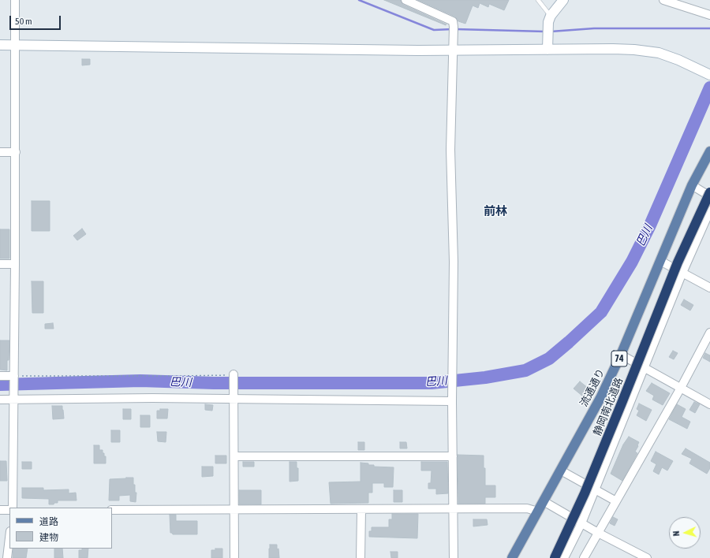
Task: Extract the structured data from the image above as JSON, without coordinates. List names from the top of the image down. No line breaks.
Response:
{"streets":{"highway":["74","静岡南北道路"],"main road":["流通通り"]},"districts":["前林"],"water":["巴川"],"legend":["道路","建物"],"scale_bar":"50 m","north":"left"}
